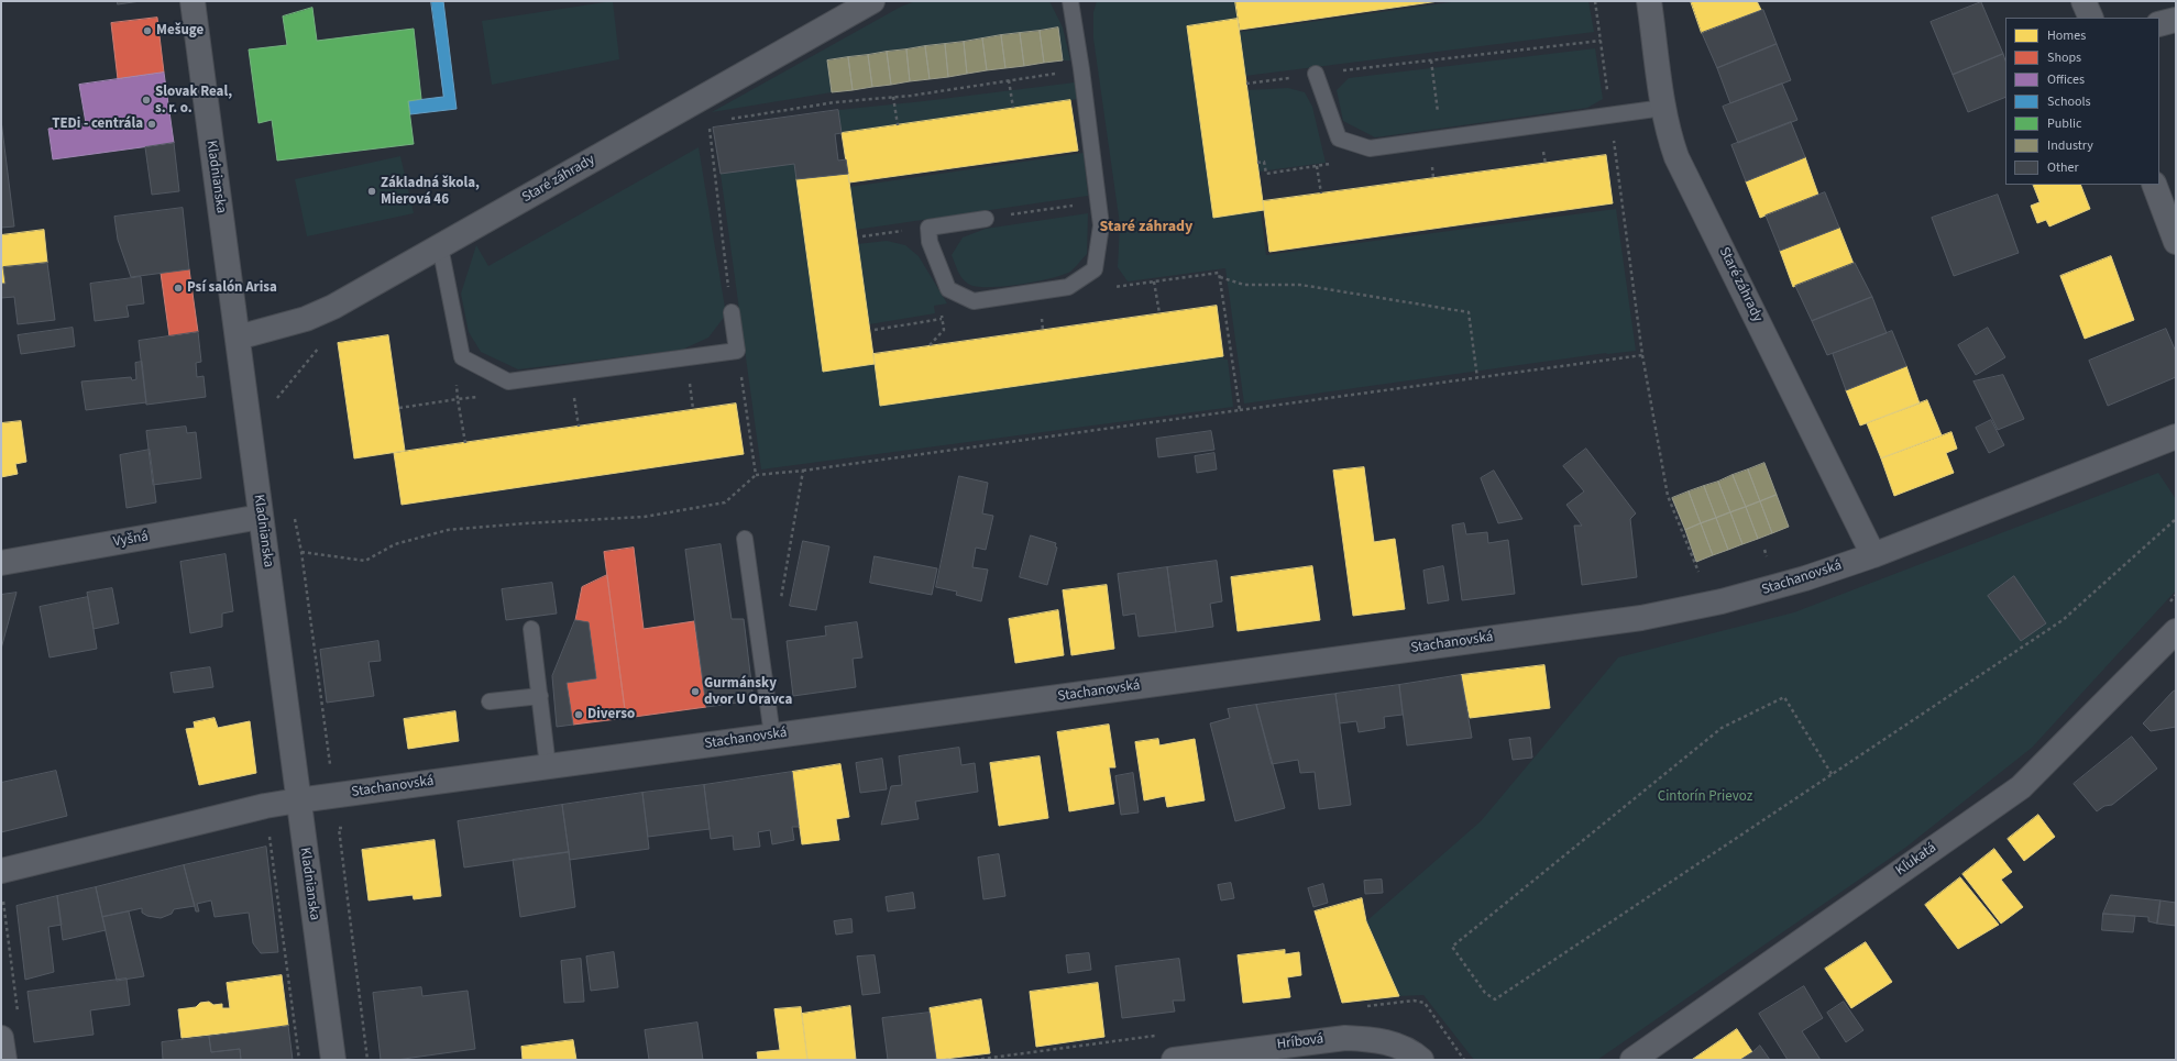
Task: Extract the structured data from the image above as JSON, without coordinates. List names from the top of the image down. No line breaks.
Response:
{"streets":{"street":["Kladnianska","Staré záhrady","Vyšná","Stachanovská","Kľukatá","Hríbová"]},"crossings":[["Kladnianska","Staré záhrady"],["Kladnianska","Vyšná"],["Kladnianska","Stachanovská"],["Staré záhrady","Stachanovská"]],"districts":["Staré záhrady"],"parks":["Cintorín Prievoz"],"places":["Mešuge","Slovak Real, s. r. o.","TEDi - centrála","Základná škola, Mierová 46","Psí salón Arisa","Gurmánsky dvor U Oravca","Diverso"],"legend":["Homes","Shops","Offices","Schools","Public","Industry","Other"]}
